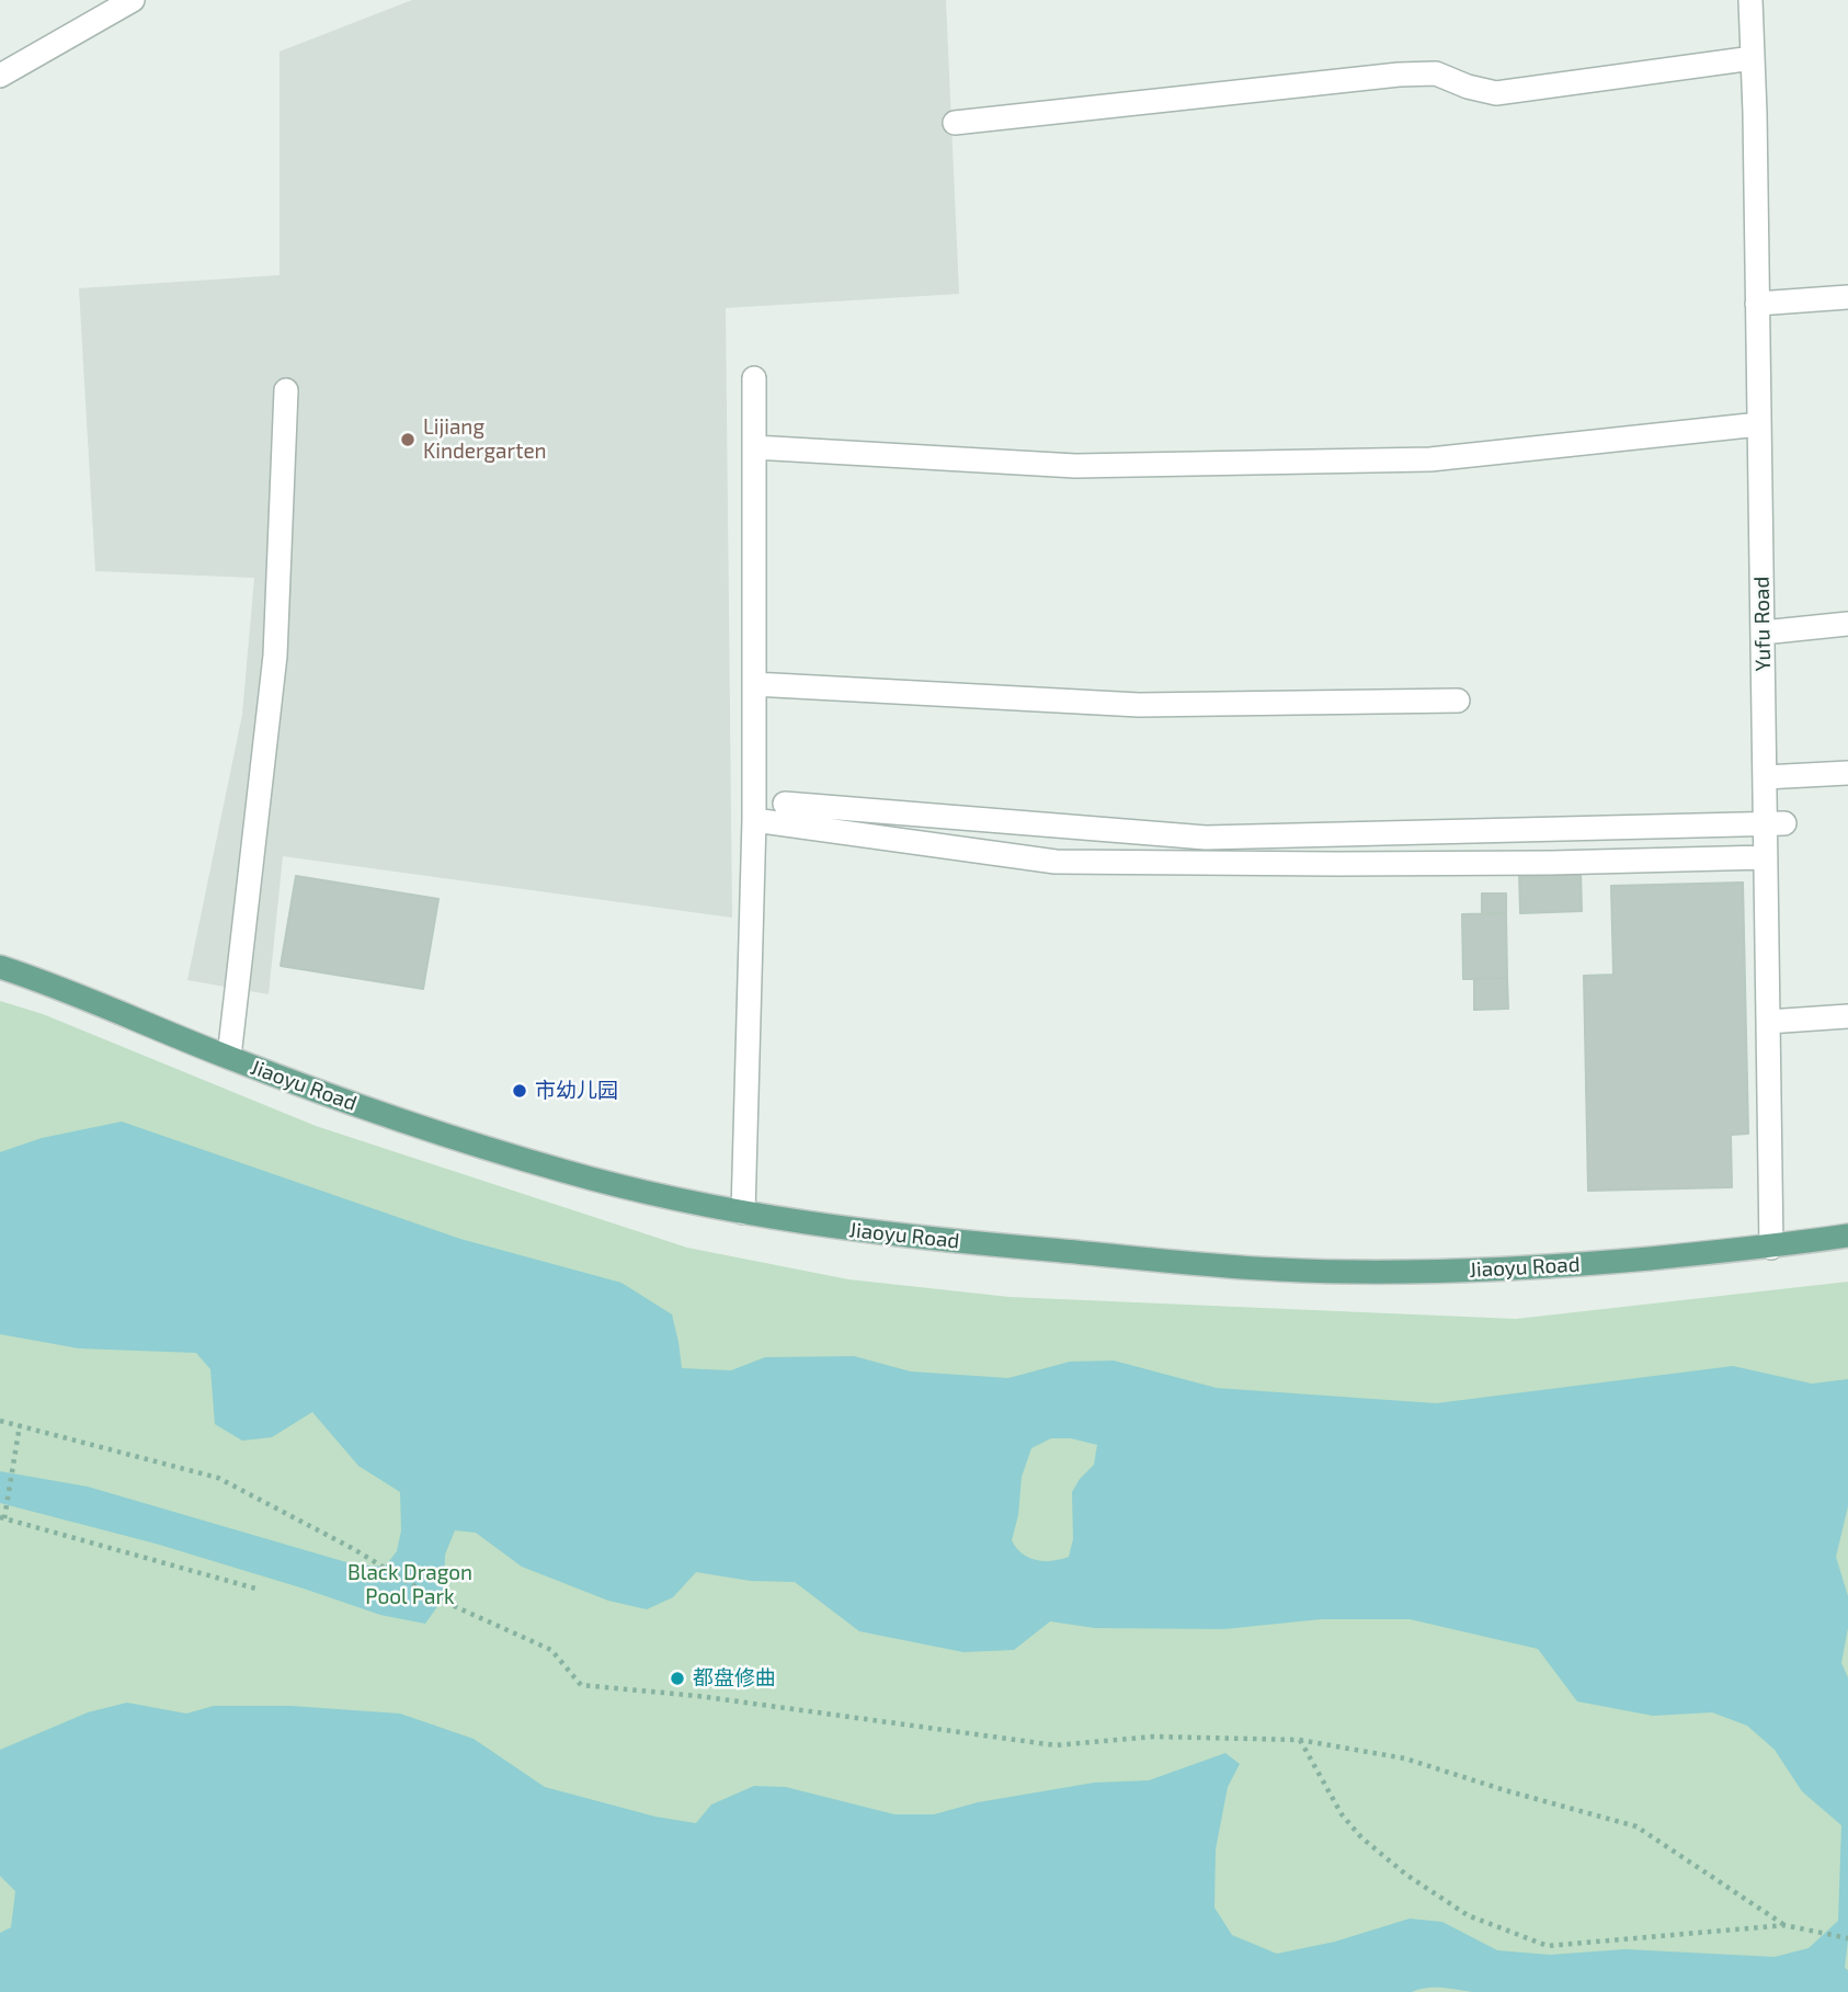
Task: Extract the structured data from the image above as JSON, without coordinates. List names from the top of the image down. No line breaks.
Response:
{"streets":{"main road":["Jiaoyu Road"],"street":["Yufu Road"]},"crossings":[["Yufu Road","Jiaoyu Road"]],"parks":["Black Dragon Pool Park"],"places":["Lijiang Kindergarten","市幼儿园","都盘修曲"]}
